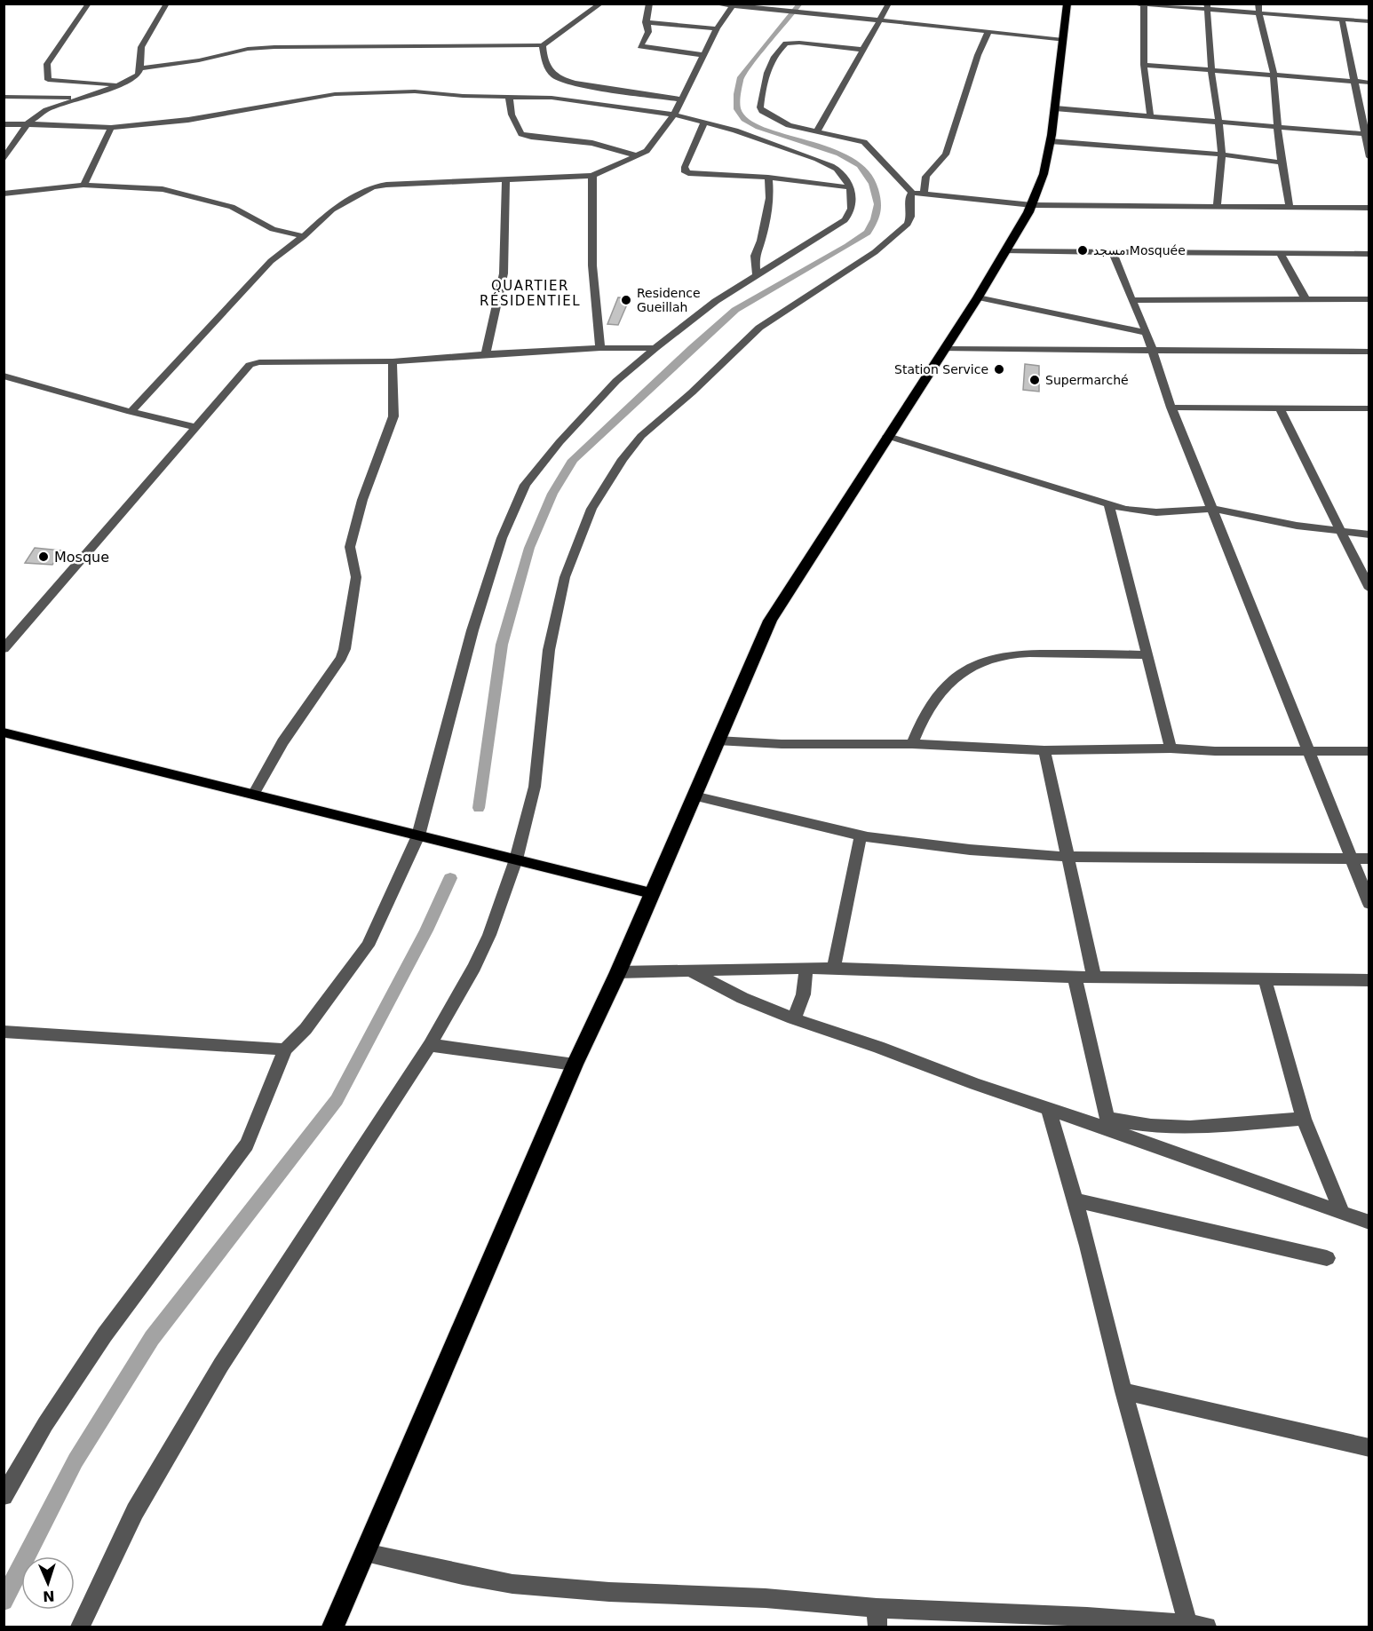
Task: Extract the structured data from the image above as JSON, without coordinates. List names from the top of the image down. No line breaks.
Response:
{"districts":["QUARTIER RÉSIDENTIEL"],"places":["مسجد Mosquée","Residence Gueillah","Station Service","Supermarché","Mosque"],"north":"bottom"}
